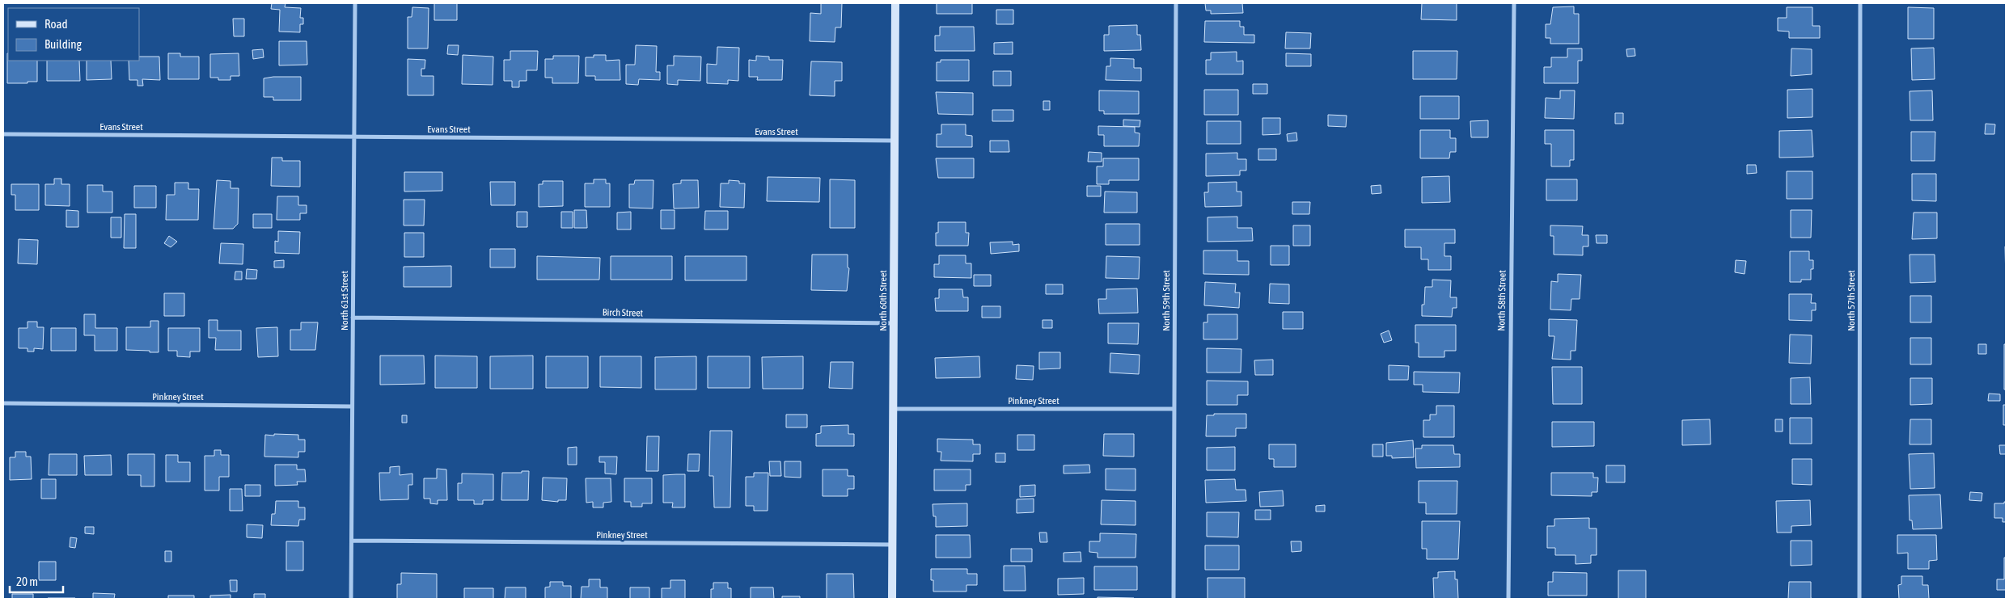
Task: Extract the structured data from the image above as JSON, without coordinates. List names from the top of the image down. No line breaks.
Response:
{"streets":{"main road":["North 60th Street"],"street":["Evans Street","North 61st Street","North 59th Street","North 58th Street","North 57th Street","Birch Street","Pinkney Street"]},"crossings":[["Evans Street","North 61st Street"],["Evans Street","North 60th Street"],["North 61st Street","Birch Street"],["North 61st Street","Pinkney Street"],["North 60th Street","Birch Street"],["North 60th Street","Pinkney Street"],["North 59th Street","Pinkney Street"]],"legend":["Road","Building"],"scale_bar":"20 m"}
